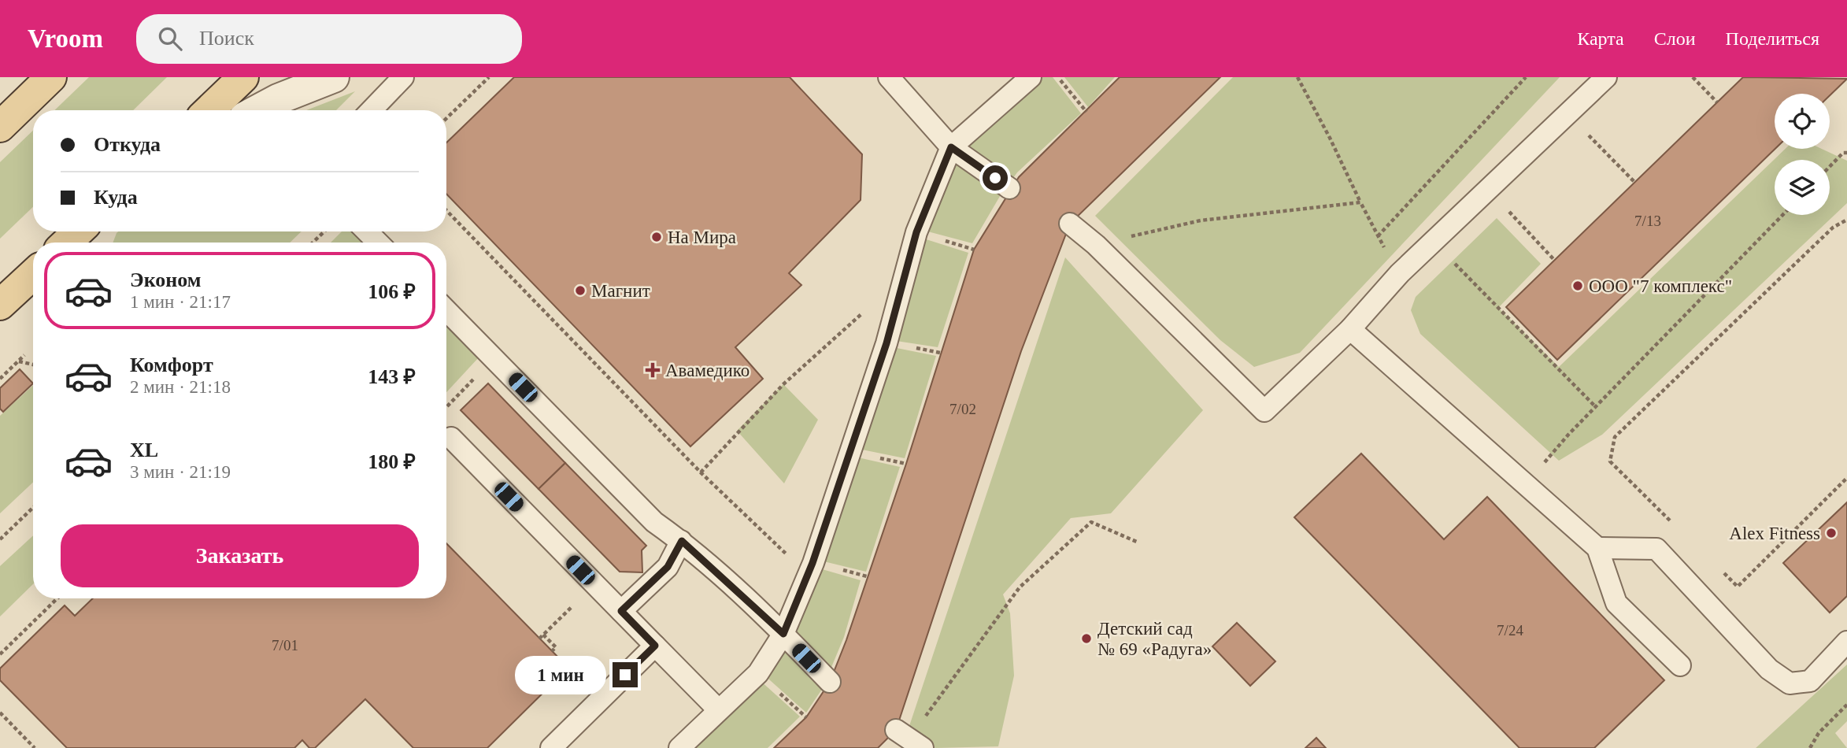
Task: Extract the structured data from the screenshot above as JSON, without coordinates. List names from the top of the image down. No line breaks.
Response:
{"places":{"other":["На Мира","ООО \"7 комплекс\"","Магнит","Alex Fitness","Детский сад № 69 «Радуга»"],"health":["Авамедико"]},"house_numbers":["7/13","7/02","7/24","7/01"],"page":{"header":"Vroom","search":"Поиск","nav":["Карта","Слои","Поделиться"],"banner":["Откуда","Куда"],"list":[{"name":"Эконом","note":"1 мин · 21:17","value":"106 ₽"},{"name":"Комфорт","note":"2 мин · 21:18","value":"143 ₽"},{"name":"XL","note":"3 мин · 21:19","value":"180 ₽"}],"buttons":"Заказать","bubble":"1 мин"}}
